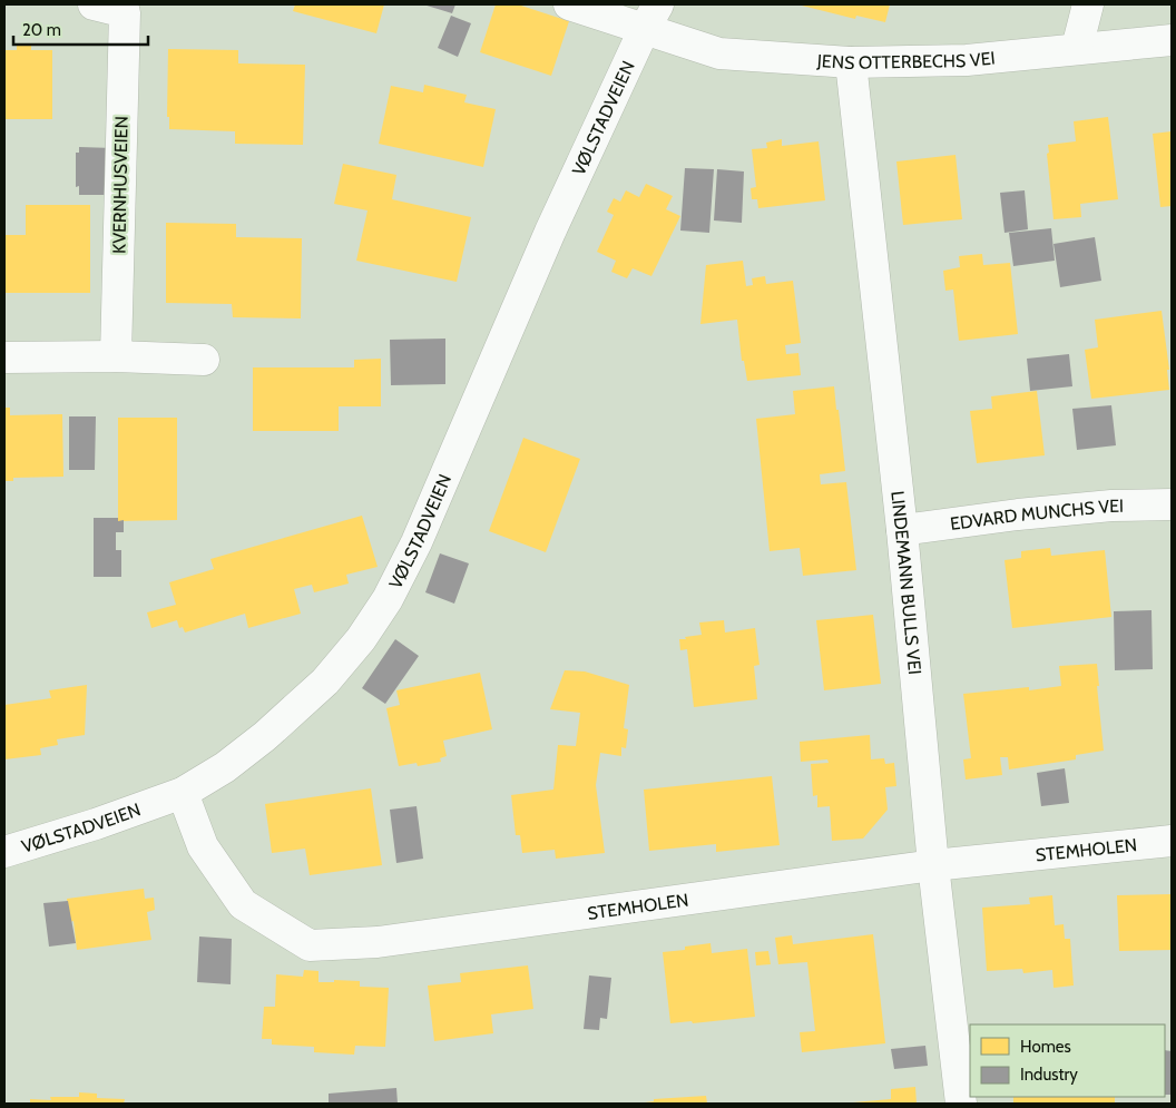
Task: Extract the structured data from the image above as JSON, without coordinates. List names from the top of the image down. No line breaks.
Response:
{"streets":{"street":["JENS OTTERBECHS VEI","VØLSTADVEIEN","KVERNHUSVEIEN","EDVARD MUNCHS VEI","LINDEMANN BULLS VEI","STEMHOLEN"]},"crossings":[["JENS OTTERBECHS VEI","VØLSTADVEIEN"],["JENS OTTERBECHS VEI","LINDEMANN BULLS VEI"],["VØLSTADVEIEN","STEMHOLEN"],["EDVARD MUNCHS VEI","LINDEMANN BULLS VEI"],["LINDEMANN BULLS VEI","STEMHOLEN"]],"legend":["Homes","Industry"],"scale_bar":"20 m"}
